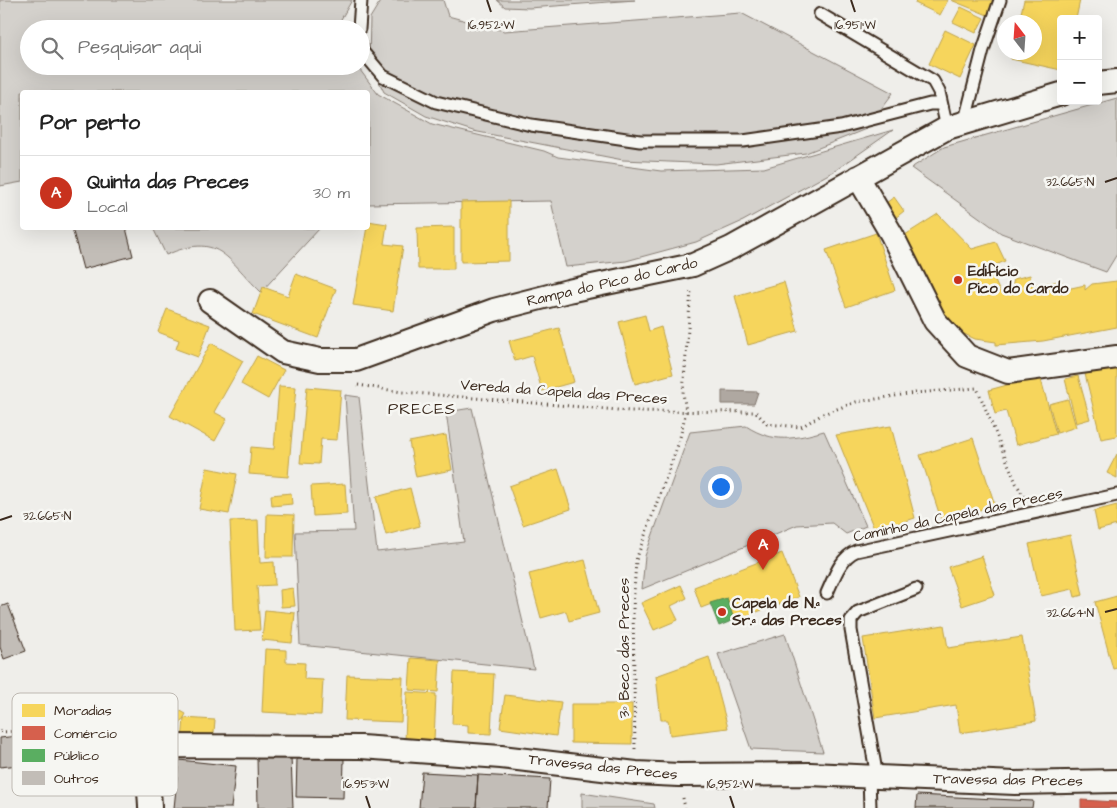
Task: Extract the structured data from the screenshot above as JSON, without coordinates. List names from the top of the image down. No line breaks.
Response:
{"streets":{"street":["Rampa do Pico do Cardo","Travessa das Preces"],"lane":["Caminho da Capela das Preces"],"path":["Vereda da Capela das Preces","3º Beco das Preces"]},"crossings":[["Rampa do Pico do Cardo","3º Beco das Preces"],["Vereda da Capela das Preces","Caminho da Capela das Preces"],["Vereda da Capela das Preces","3º Beco das Preces"],["3º Beco das Preces","Travessa das Preces"]],"districts":["PRECES"],"places":["Edifício Pico do Cardo","Capela de N.ª Sr.ª das Preces"],"legend":["Moradias","Comércio","Público","Outros"],"north":"top","page":{"map_buttons":["+","−"],"search":"Pesquisar aqui","heading":"Por perto","list":[{"mark":"A","name":"Quinta das Preces","note":"Local","value":"30 m"}],"pins":"A"},"coordinates":["16.952°W","16.951°W","32.665°N","32.664°N","16.953°W"]}
